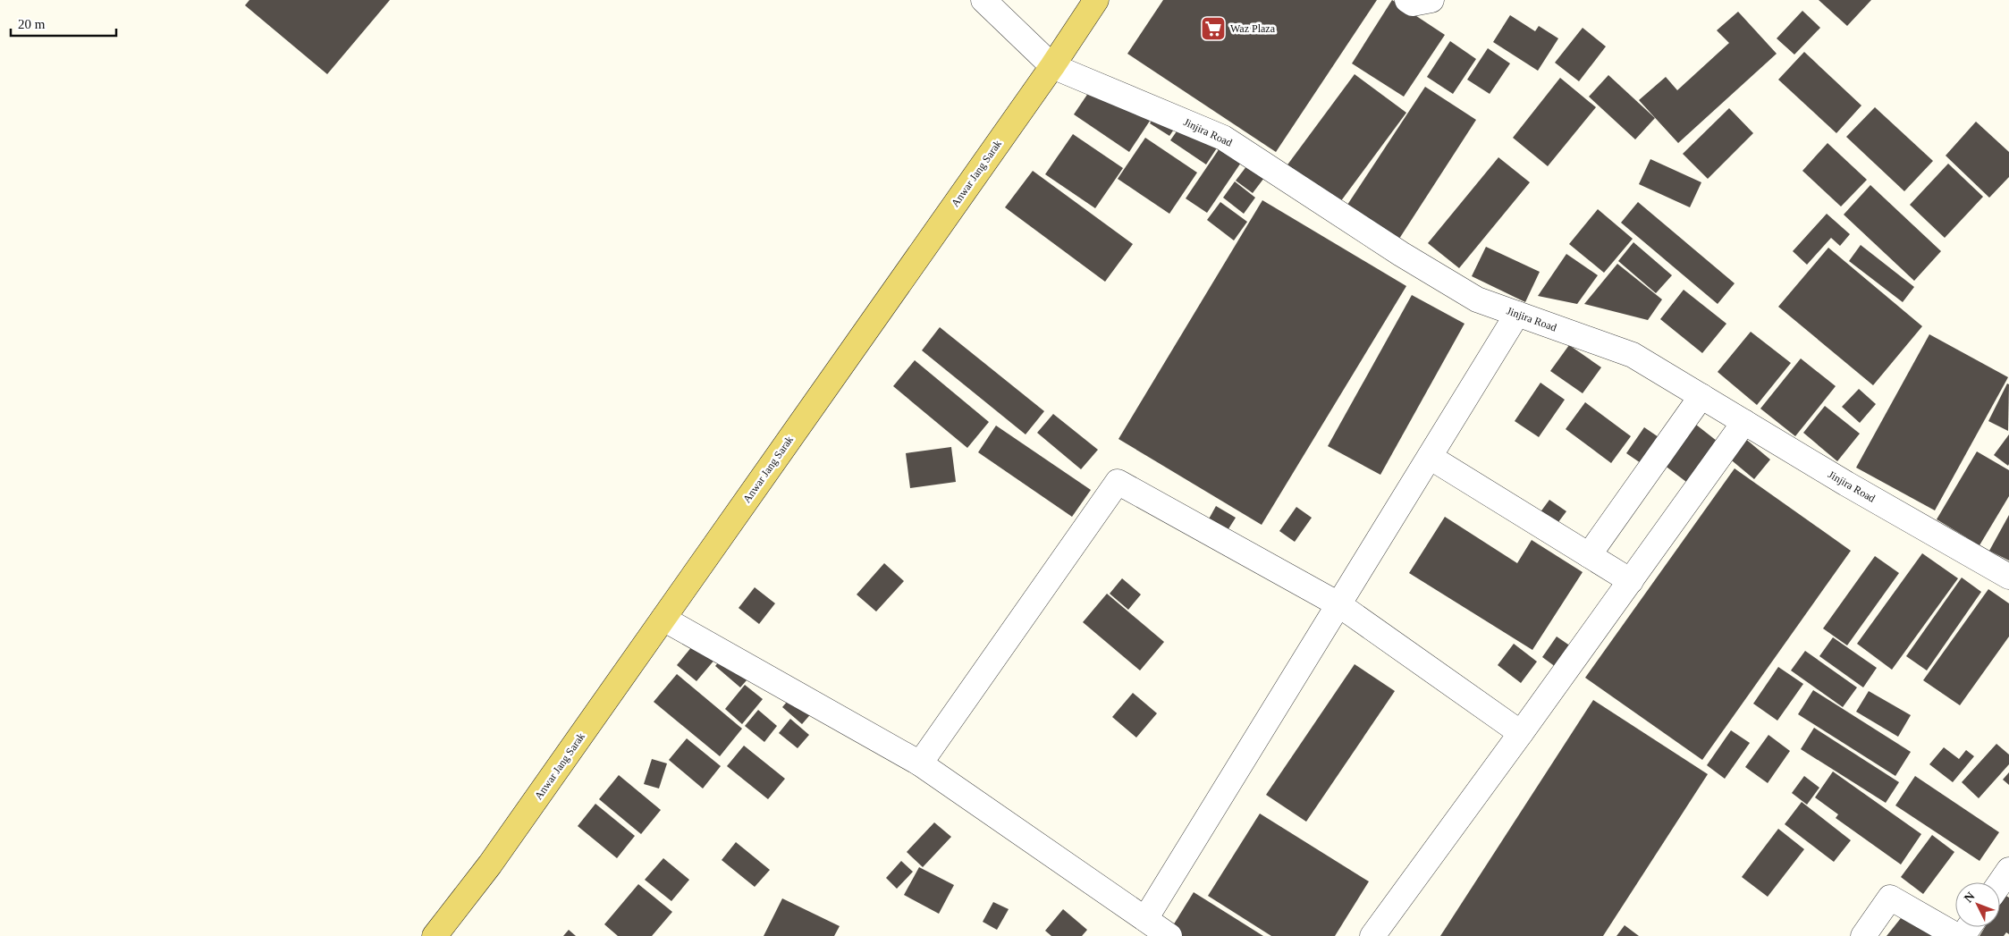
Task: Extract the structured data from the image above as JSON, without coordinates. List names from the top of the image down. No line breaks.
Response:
{"streets":{"main road":["Anwar Jang Sarak"],"street":["Jinjira Road"]},"crossings":[["Jinjira Road","Anwar Jang Sarak"]],"places":{"supermarket":["Waz Plaza"]},"scale_bar":"20 m","north":"top left"}
